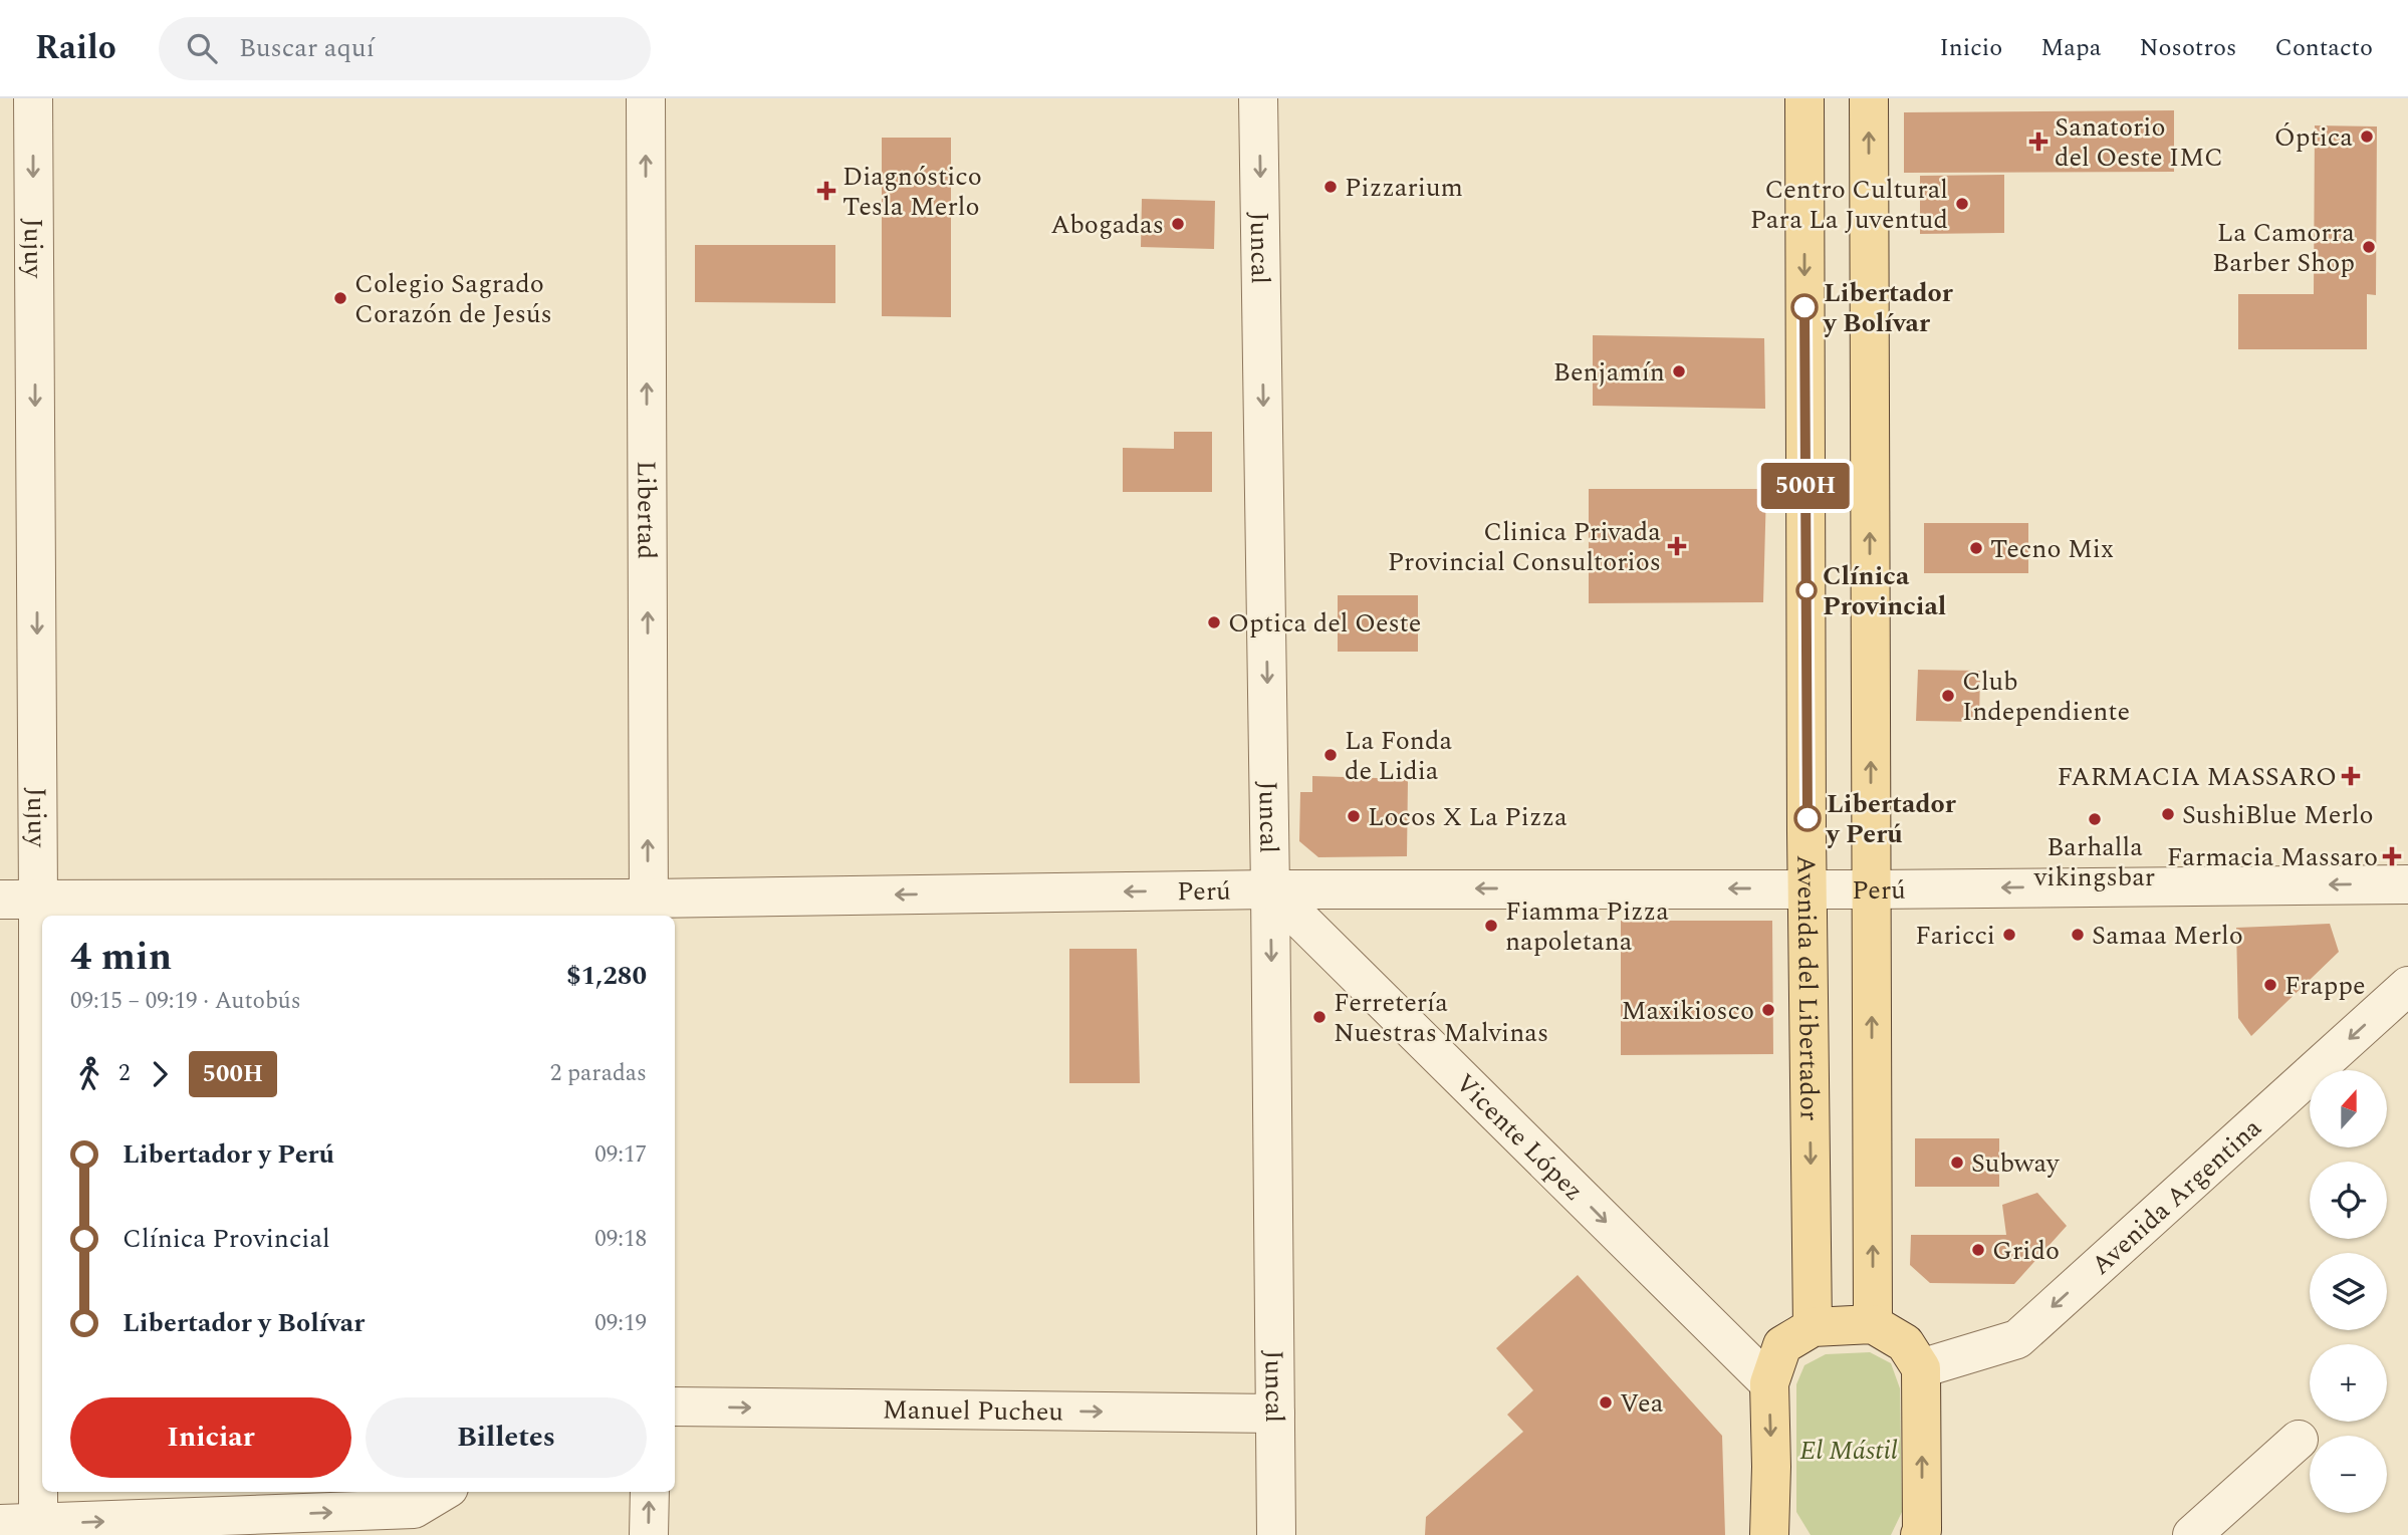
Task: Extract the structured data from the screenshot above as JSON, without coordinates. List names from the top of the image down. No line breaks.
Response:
{"streets":{"main road":["Avenida del Libertador"],"street":["Jujuy","Juncal","Libertad","Perú","Vicente López","Avenida Argentina","Manuel Pucheu"]},"crossings":[["Jujuy","Perú"],["Juncal","Perú"],["Juncal","Vicente López"],["Juncal","Manuel Pucheu"],["Libertad","Perú"],["Perú","Avenida del Libertador"],["Perú","Vicente López"]],"one_way":["Jujuy","Juncal","Libertad","Perú","Vicente López","Avenida Argentina","Manuel Pucheu"],"parks":["El Mástil"],"places":{"other":["Óptica","Pizzarium","Centro Cultural Para La Juventud","Abogadas","La Camorra Barber Shop","Colegio Sagrado Corazón de Jesús","Libertador y Bolívar","Benjamín","Tecno Mix","Clínica Provincial","Optica del Oeste","Club Independiente","La Fonda de Lidia","SushiBlue Merlo","Locos X La Pizza","Libertador y Perú","Barhalla vikingsbar","Fiamma Pizza napoletana","Faricci","Samaa Merlo","Frappe","Maxikiosco","Ferretería Nuestras Malvinas","Subway","Grido","Vea"],"health":["Sanatorio del Oeste IMC","Diagnóstico Tesla Merlo","Clinica Privada Provincial Consultorios","FARMACIA MASSARO","Farmacia Massaro"]},"lines":["bus line 500H"],"north":"top","page":{"header":"Railo","search":"Buscar aquí","nav":["Inicio","Mapa","Nosotros","Contacto"],"on_map":"500H","heading":["4 min","09:15 – 09:19 · Autobús","$1,280"],"legs":["2","500H","2 paradas"],"map_buttons":["+","−"],"list":[{"name":"Libertador y Perú","value":"09:17"},{"name":"Clínica Provincial","value":"09:18"},{"name":"Libertador y Bolívar","value":"09:19"}],"buttons":["Iniciar","Billetes"]}}
